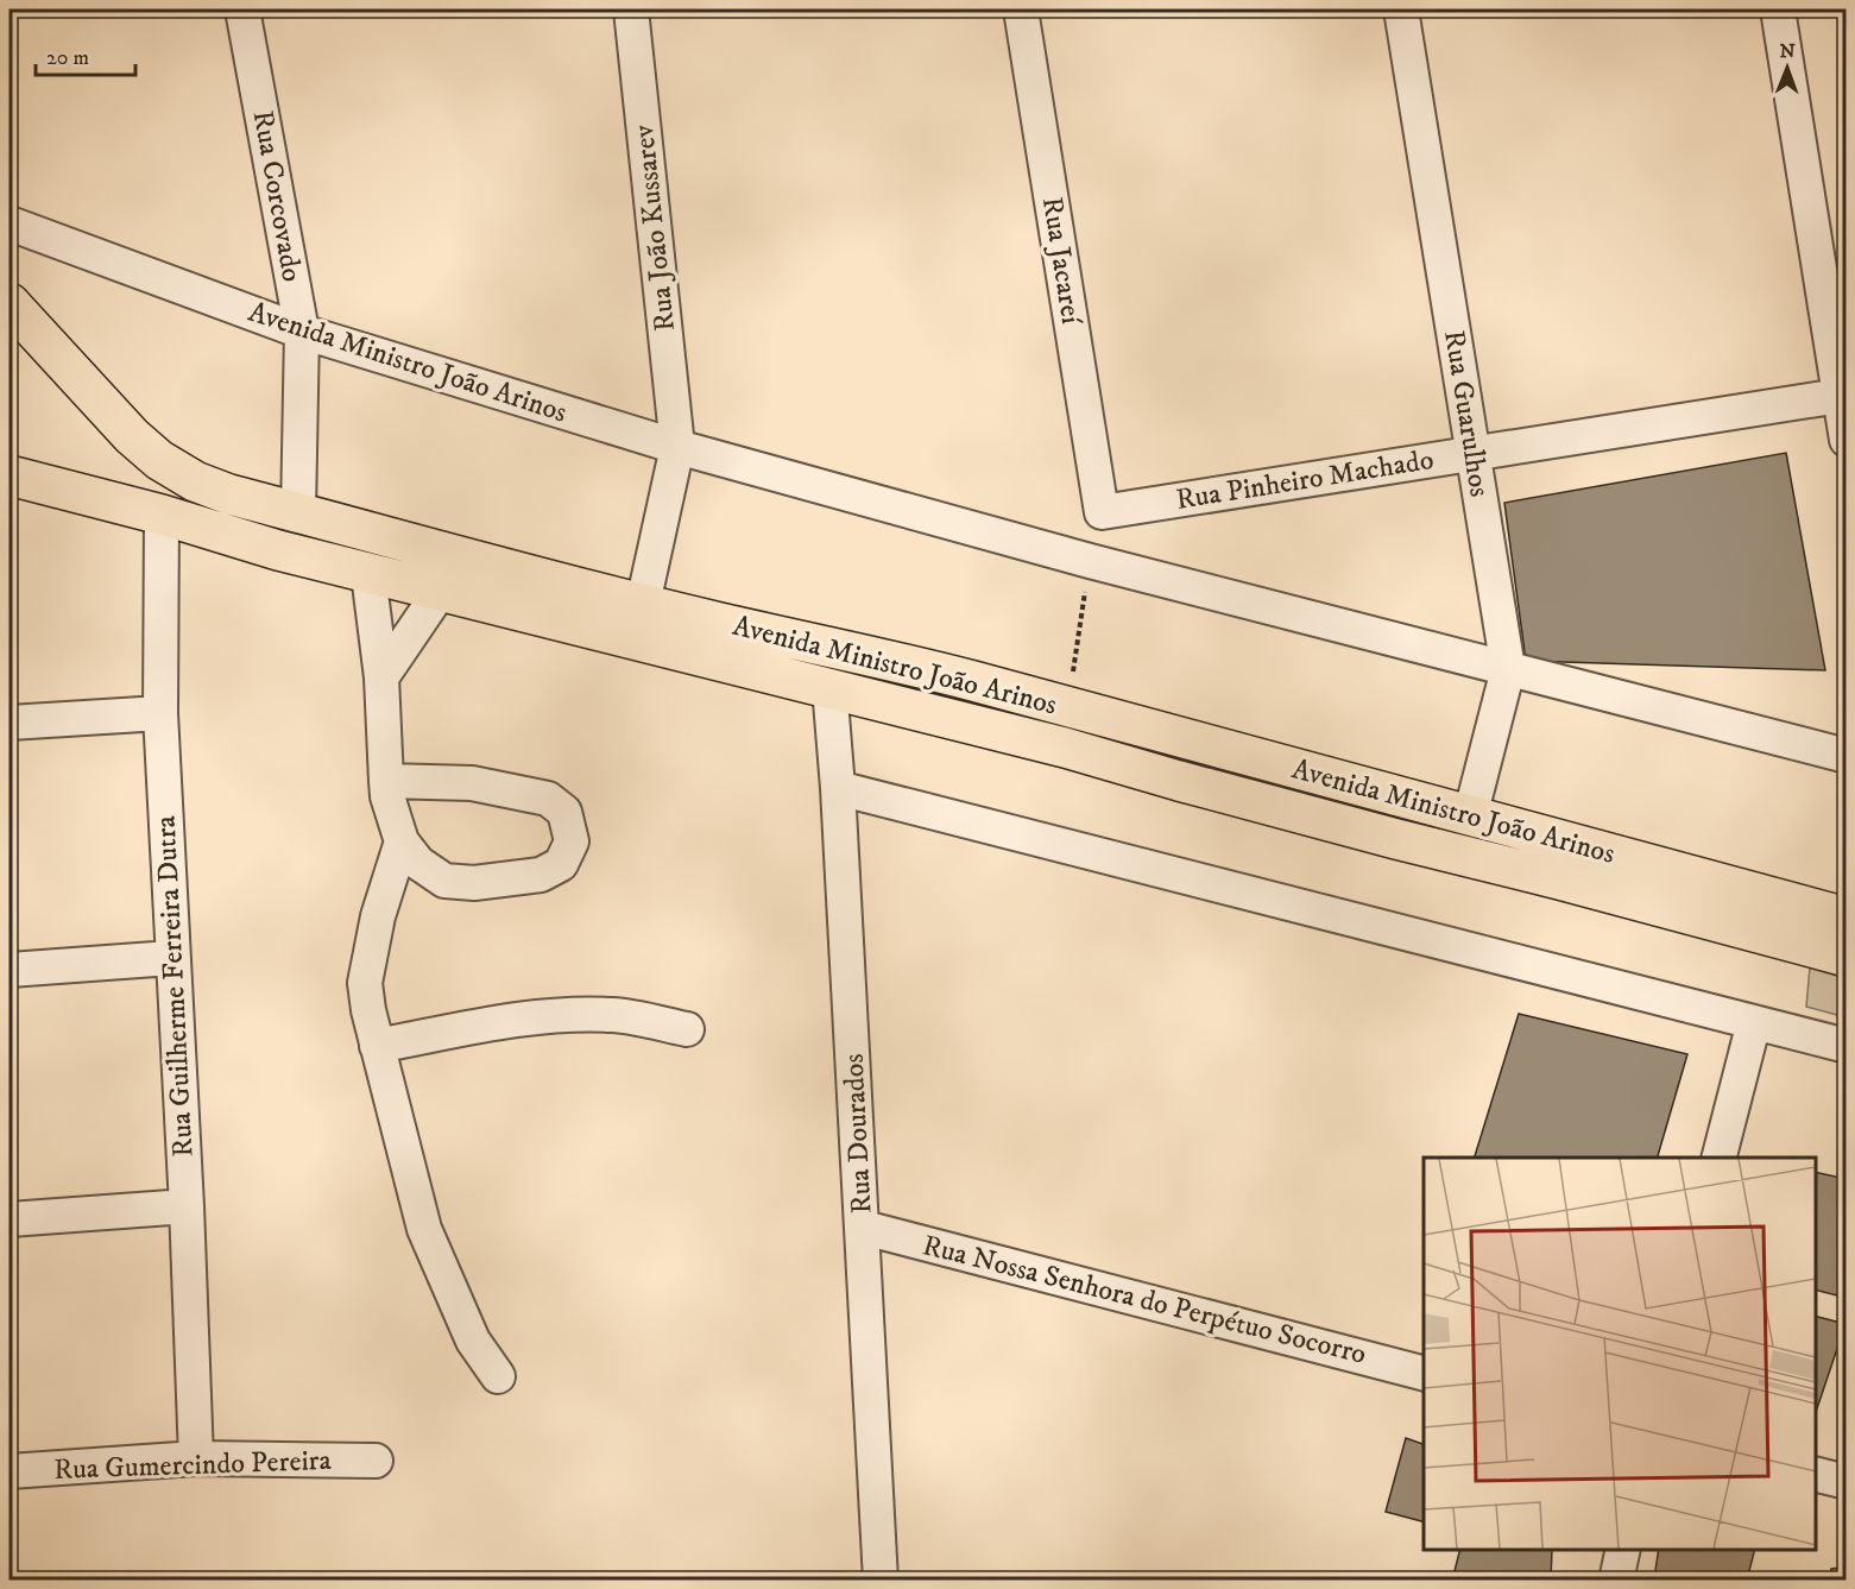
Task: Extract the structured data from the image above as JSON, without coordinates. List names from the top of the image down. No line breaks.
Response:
{"streets":{"highway":["Avenida Ministro João Arinos"],"street":["Rua Corcovado","Rua João Kussarev","Rua Jacareí","Rua Guarulhos","Rua Pinheiro Machado","Rua Guilherme Ferreira Dutra","Rua Dourados","Rua Nossa Senhora do Perpétuo Socorro","Rua Gumercindo Pereira"]},"crossings":[["Rua Corcovado","Avenida Ministro João Arinos"],["Rua João Kussarev","Avenida Ministro João Arinos"],["Rua Jacareí","Rua Pinheiro Machado"],["Avenida Ministro João Arinos","Rua Guarulhos"],["Avenida Ministro João Arinos","Rua Guilherme Ferreira Dutra"],["Avenida Ministro João Arinos","Rua Dourados"],["Rua Guarulhos","Rua Pinheiro Machado"],["Rua Guilherme Ferreira Dutra","Rua Gumercindo Pereira"],["Rua Dourados","Rua Nossa Senhora do Perpétuo Socorro"]],"scale_bar":"20 m","north":"top"}
